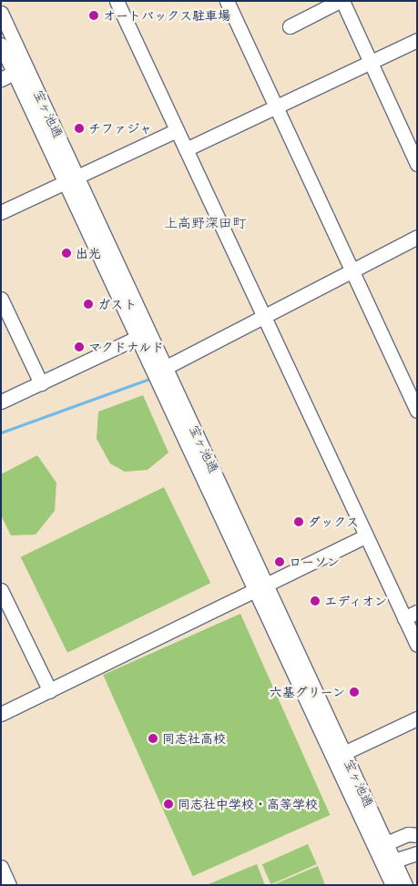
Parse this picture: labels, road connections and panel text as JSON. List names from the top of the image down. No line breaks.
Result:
{"streets":{"street":["宝ヶ池通"]},"districts":["上高野深田町"],"places":["オートバックス駐車場","チファジャ","出光","ガスト","マクドナルド","ダックス","ローソン","エディオン","六基グリーン","同志社高校","同志社中学校・高等学校"]}
